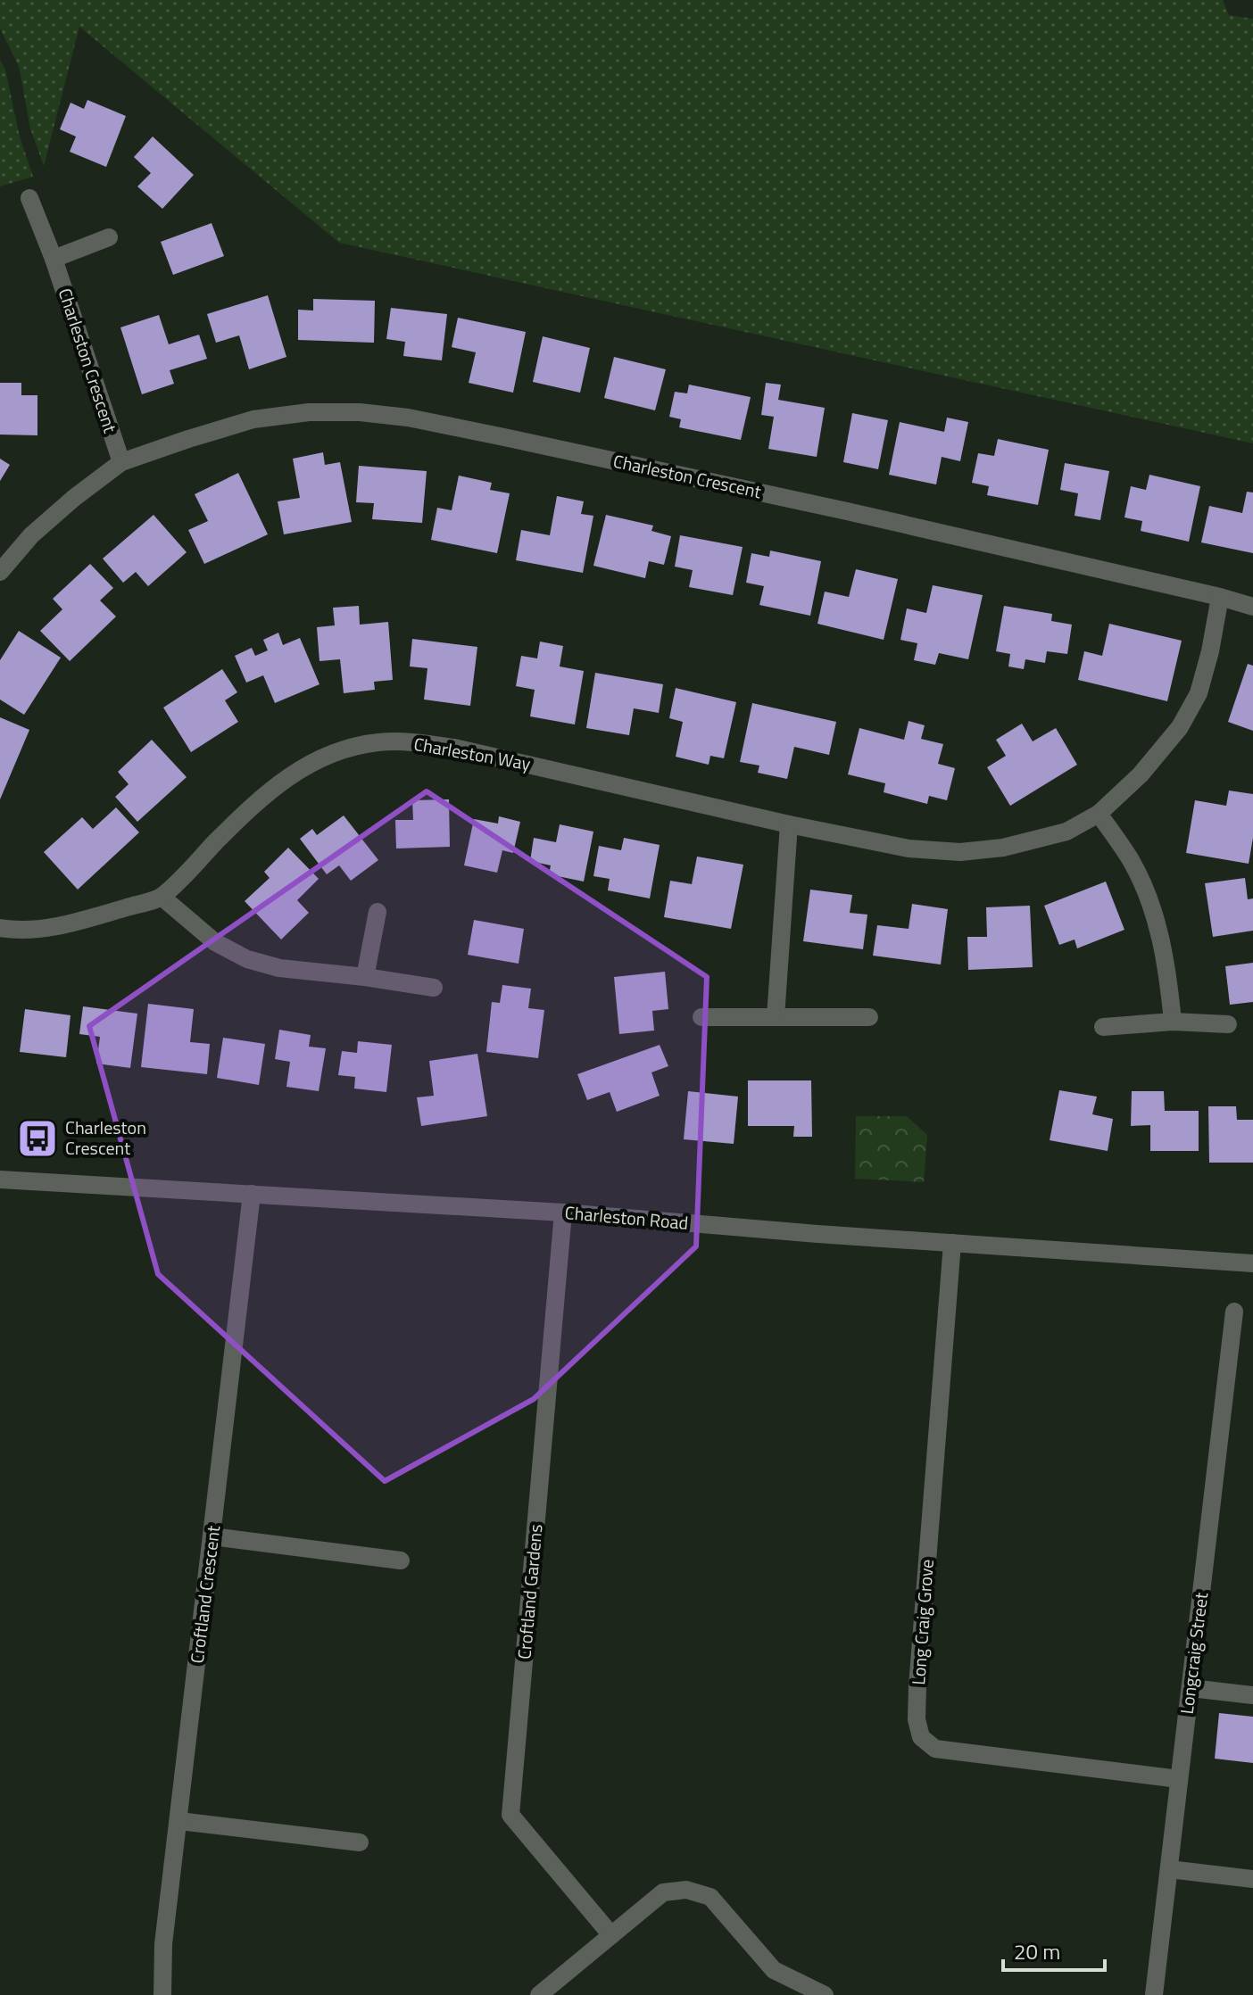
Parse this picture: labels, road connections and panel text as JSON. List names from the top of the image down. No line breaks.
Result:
{"streets":{"street":["Charleston Crescent","Charleston Way","Charleston Road","Croftland Gardens","Croftland Crescent","Long Craig Grove","Longcraig Street"]},"crossings":[["Charleston Crescent","Charleston Way"],["Charleston Road","Croftland Gardens"],["Charleston Road","Croftland Crescent"],["Charleston Road","Long Craig Grove"],["Long Craig Grove","Longcraig Street"]],"places":{"bus stop":["Charleston Crescent"]},"scale_bar":"20 m"}
